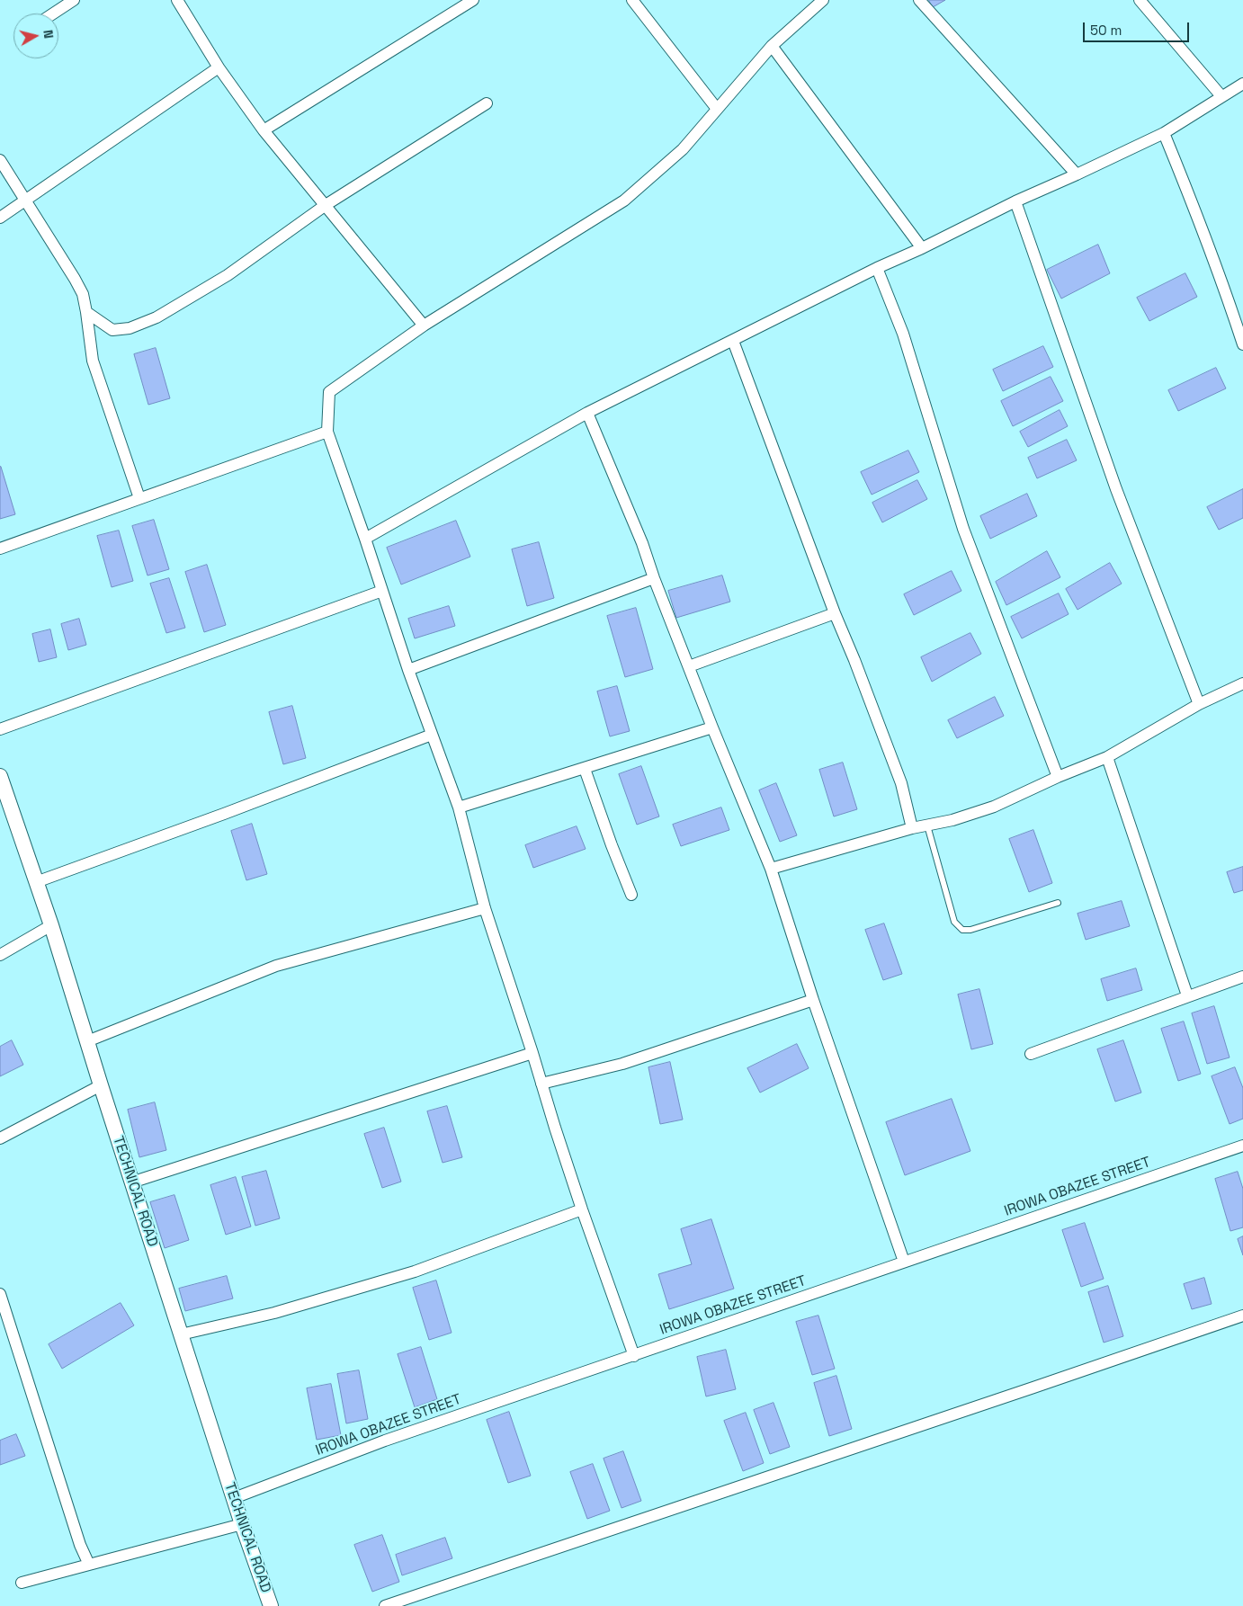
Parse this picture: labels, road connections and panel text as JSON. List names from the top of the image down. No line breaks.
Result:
{"streets":{"street":["IROWA OBAZEE STREET","TECHNICAL ROAD"]},"crossings":[["IROWA OBAZEE STREET","TECHNICAL ROAD"]],"scale_bar":"50 m","north":"right"}
